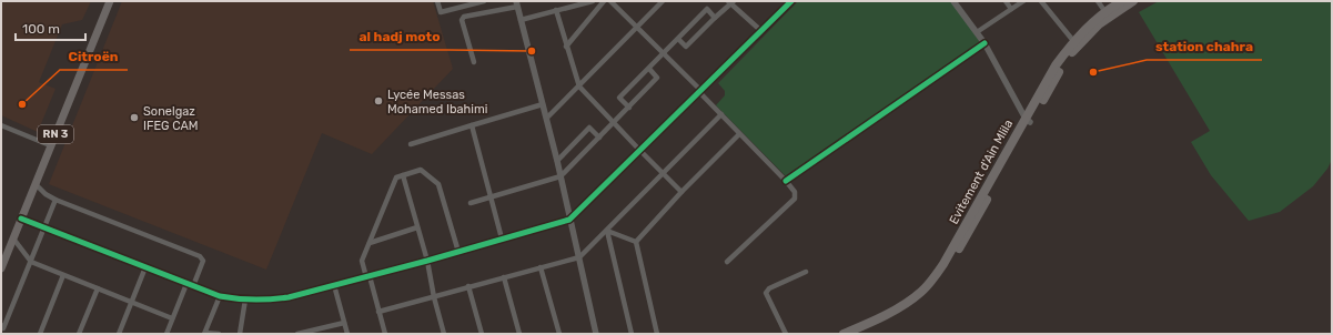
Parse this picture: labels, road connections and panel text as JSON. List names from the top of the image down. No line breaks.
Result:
{"streets":{"highway":["Evitement d'Ain Mlila"],"main road":["RN 3"]},"places":["al hadj moto","station chahra","Lycée Messas Mohamed Ibahimi","Citroën","Sonelgaz IFEG CAM"],"scale_bar":"100 m"}
